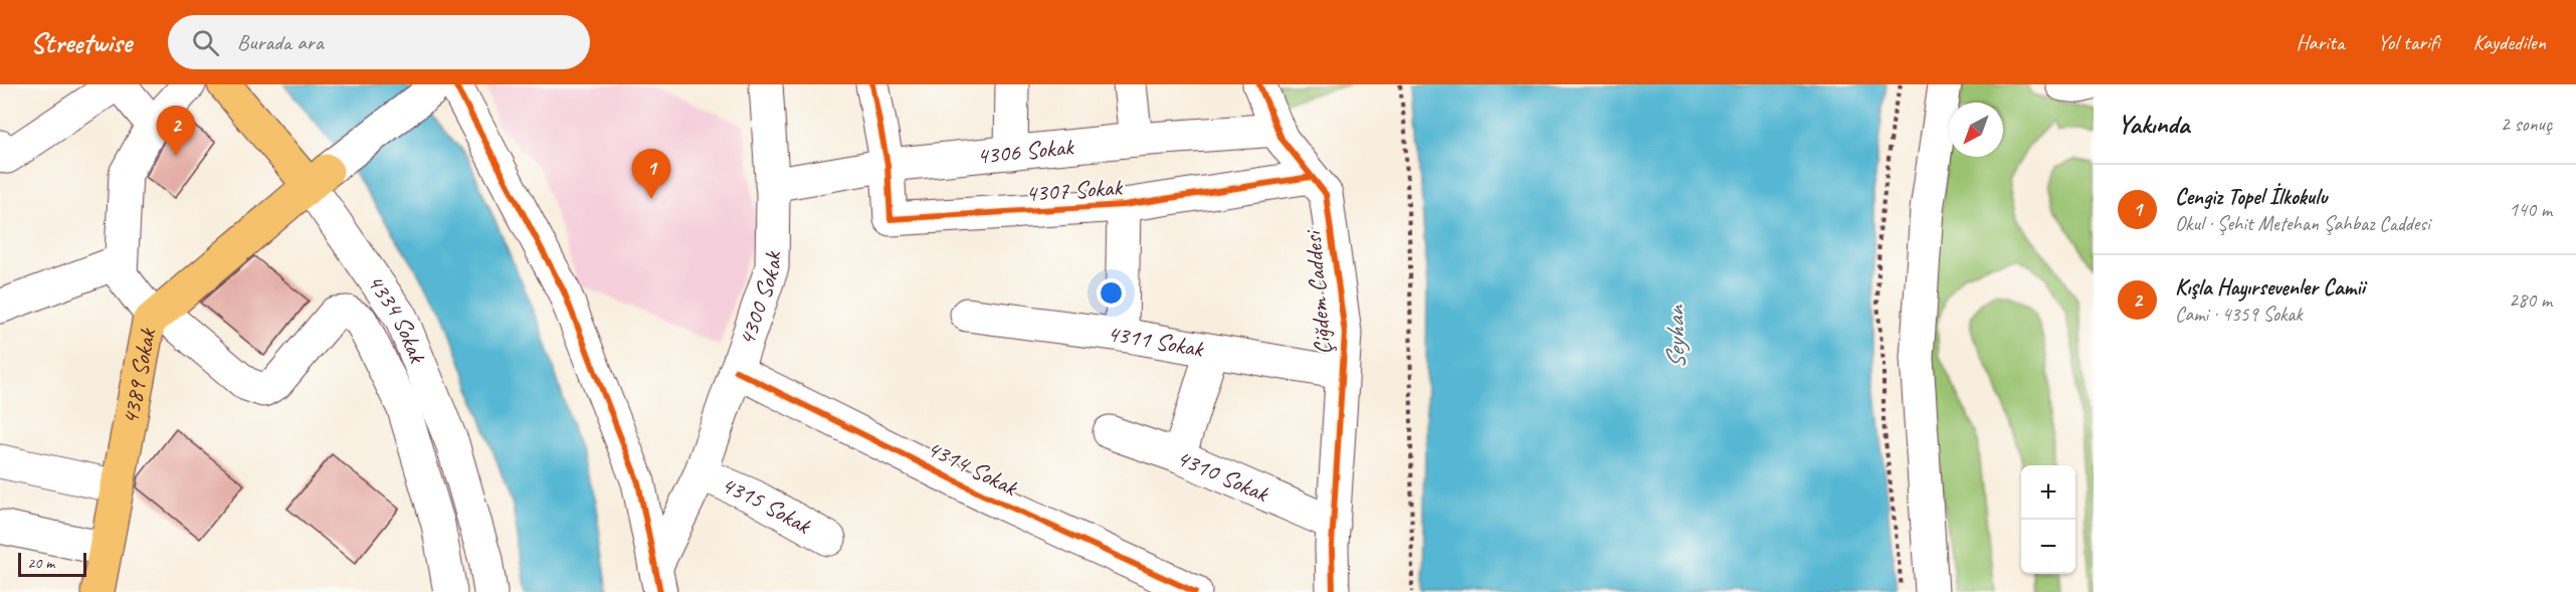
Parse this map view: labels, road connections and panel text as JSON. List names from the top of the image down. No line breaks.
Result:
{"streets":{"main road":["4334 Sokak","4389 Sokak"],"street":["4306 Sokak","4307 Sokak","Çiğdem Caddesi","4300 Sokak","4311 Sokak","4314 Sokak","4310 Sokak","4315 Sokak"]},"crossings":[["4306 Sokak","4307 Sokak"],["4306 Sokak","Çiğdem Caddesi"],["4306 Sokak","4300 Sokak"],["4307 Sokak","Çiğdem Caddesi"],["Çiğdem Caddesi","4311 Sokak"],["Çiğdem Caddesi","4310 Sokak"],["4300 Sokak","4314 Sokak"],["4300 Sokak","4315 Sokak"],["4334 Sokak","4389 Sokak"]],"water":["Seyhan"],"scale_bar":"20 m","north":"bottom left","page":{"header":"Streetwise","search":"Burada ara","nav":["Harita","Yol tarifi","Kaydedilen"],"heading":["Yakında","2 sonuç"],"pins":["2","1"],"list":[{"mark":"1","name":"Cengiz Topel İlkokulu","note":"Okul · Şehit Metehan Şahbaz Caddesi","value":"140 m"},{"mark":"2","name":"Kışla Hayırsevenler Camii","note":"Cami · 4359 Sokak","value":"280 m"}],"map_buttons":["+","−"],"scale":"20 m"}}
